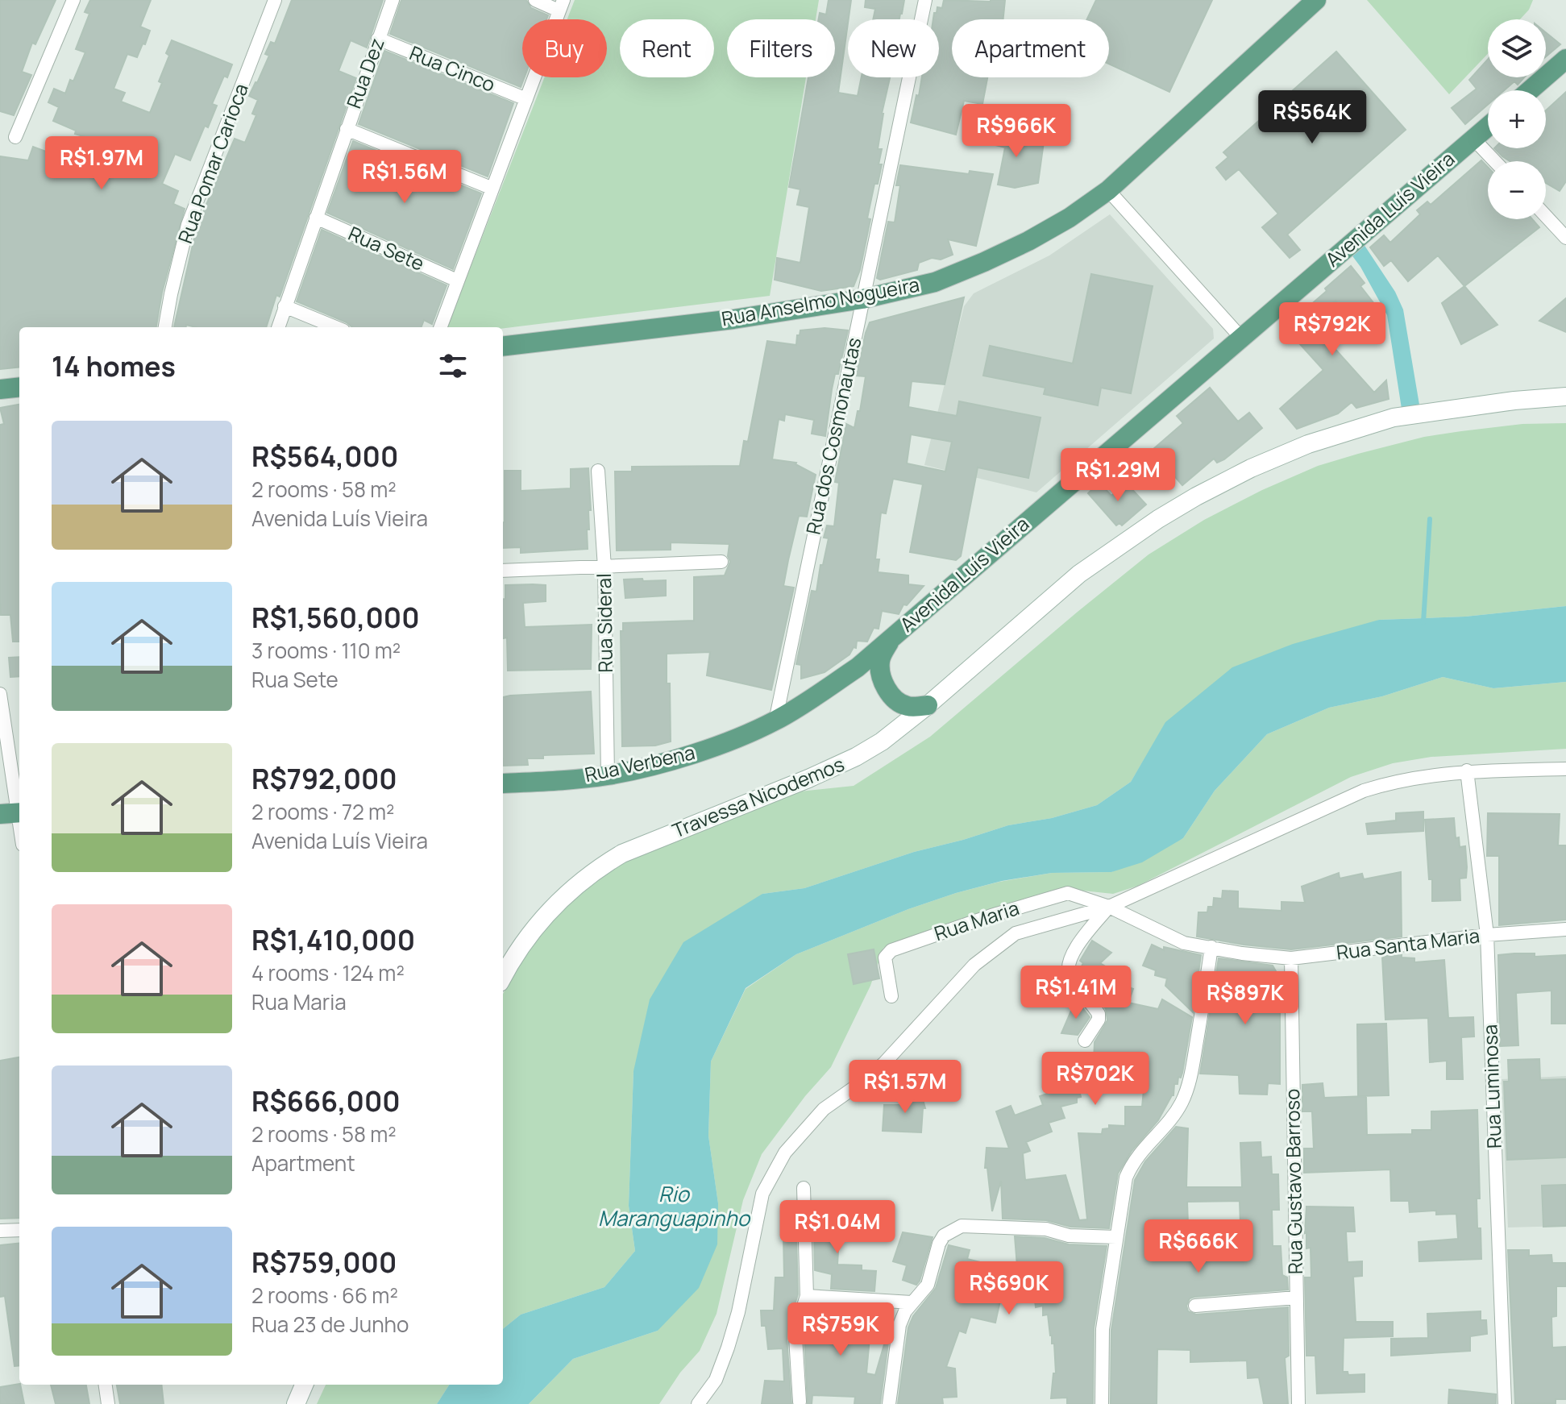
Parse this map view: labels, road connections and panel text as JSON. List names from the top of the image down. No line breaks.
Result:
{"streets":{"main road":["Avenida Luís Vieira","Rua Anselmo Nogueira","Rua Verbena","Travessa Nicodemos"],"street":["Rua Cinco","Rua Dez","Rua Pomar Carioca","Rua Sete","Rua dos Cosmonautas","Rua Sideral","Rua Maria","Rua Santa Maria","Rua Luminosa","Rua Gustavo Barroso"]},"crossings":[["Rua Cinco","Rua Dez"],["Rua Dez","Rua Sete"],["Avenida Luís Vieira","Rua dos Cosmonautas"],["Avenida Luís Vieira","Rua Verbena"],["Rua Anselmo Nogueira","Rua dos Cosmonautas"],["Rua dos Cosmonautas","Rua Verbena"],["Rua Sideral","Rua Verbena"],["Rua Maria","Rua Santa Maria"],["Rua Santa Maria","Rua Luminosa"],["Rua Santa Maria","Rua Gustavo Barroso"]],"water":["Rio Maranguapinho"],"page":{"map_buttons":["+","−"],"chip":["Buy","Rent","Filters","New","Apartment"],"price":["R$564K","R$966K","R$1.97M","R$1.56M","R$792K","R$1.29M","R$1.41M","R$897K","R$702K","R$1.57M","R$1.04M","R$666K","R$690K","R$759K"],"heading":"14 homes","list":[{"name":"R$564,000","note":"2 rooms · 58 m² · Avenida Luís Vieira"},{"name":"R$1,560,000","note":"3 rooms · 110 m² · Rua Sete"},{"name":"R$792,000","note":"2 rooms · 72 m² · Avenida Luís Vieira"},{"name":"R$1,410,000","note":"4 rooms · 124 m² · Rua Maria"},{"name":"R$666,000","note":"2 rooms · 58 m² · Apartment"},{"name":"R$759,000","note":"2 rooms · 66 m² · Rua 23 de Junho"}]}}
